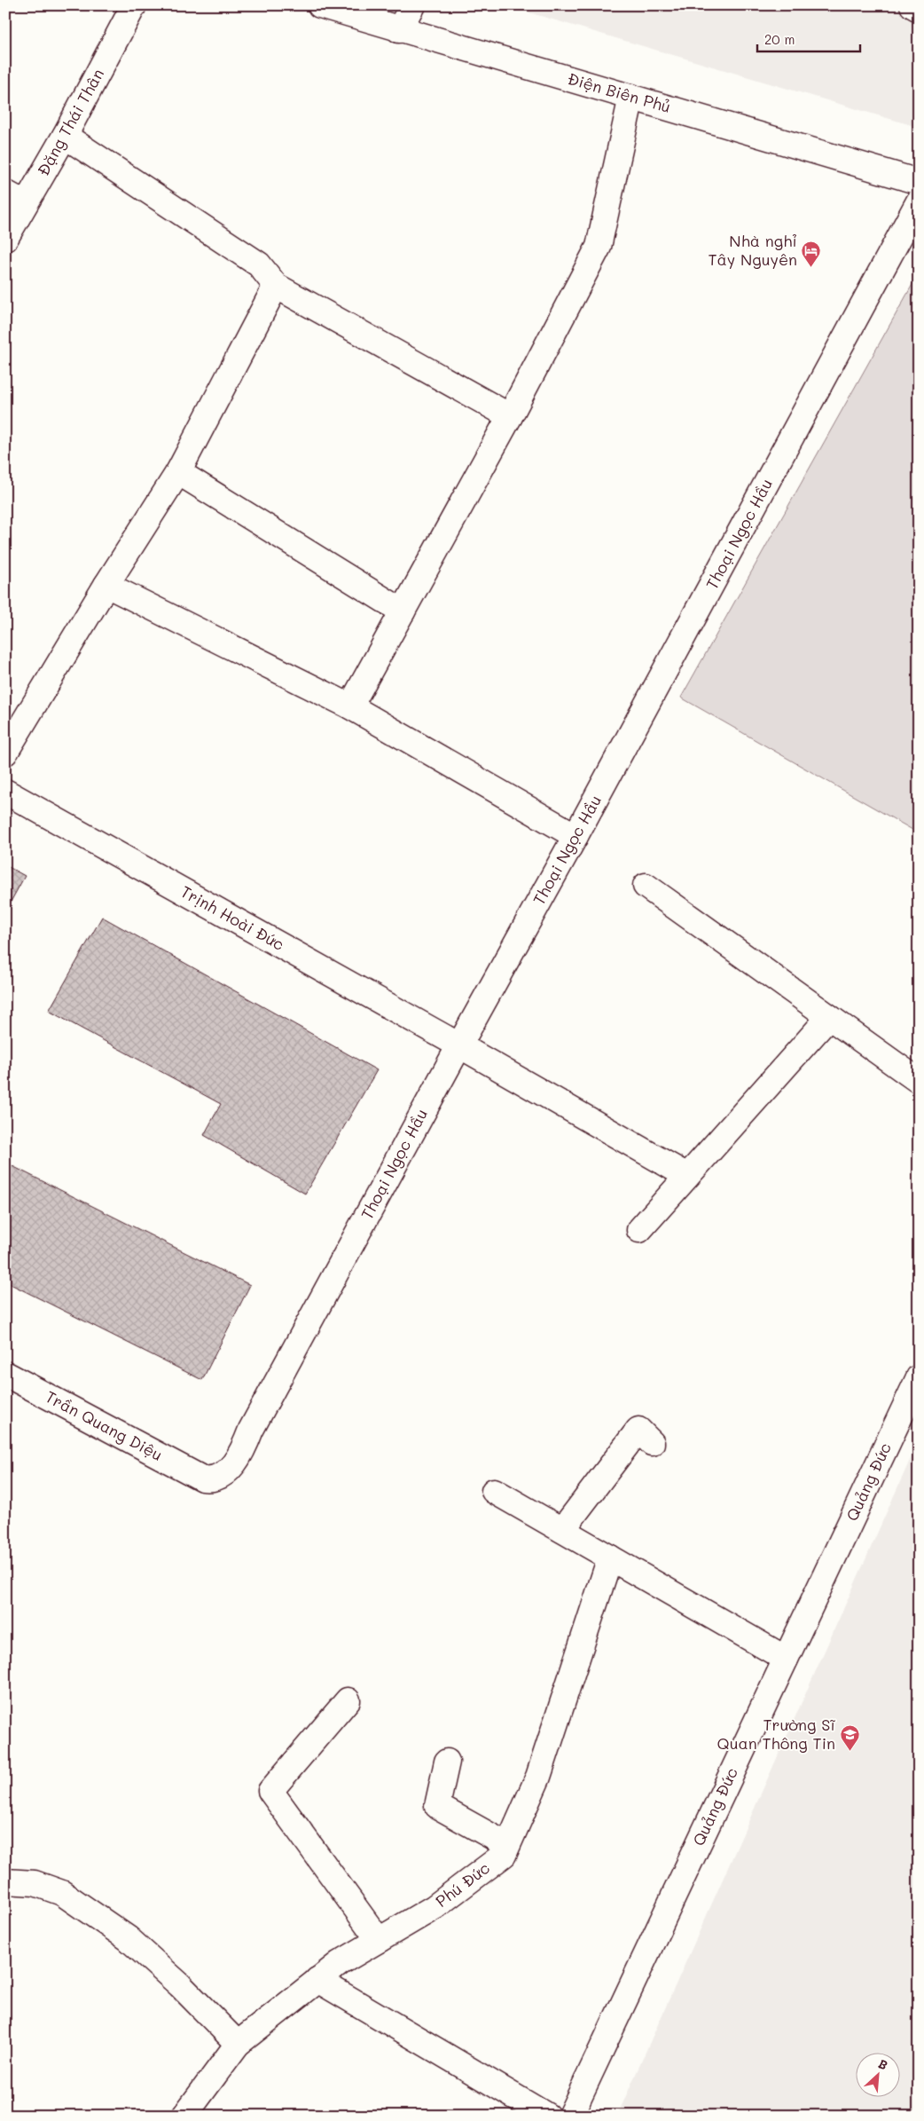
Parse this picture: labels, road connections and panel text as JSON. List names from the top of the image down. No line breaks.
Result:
{"streets":{"street":["Điện Biên Phủ","Đặng Thái Thân","Thoại Ngọc Hầu","Trịnh Hoài Đức","Trần Quang Diệu","Quảng Đức","Phú Đức"]},"crossings":[["Thoại Ngọc Hầu","Trịnh Hoài Đức"],["Thoại Ngọc Hầu","Trần Quang Diệu"]],"places":{"hotel":["Nhà nghỉ Tây Nguyên"],"school or university":["Trường Sĩ Quan Thông Tin"]},"scale_bar":"20 m","north":"top right"}
